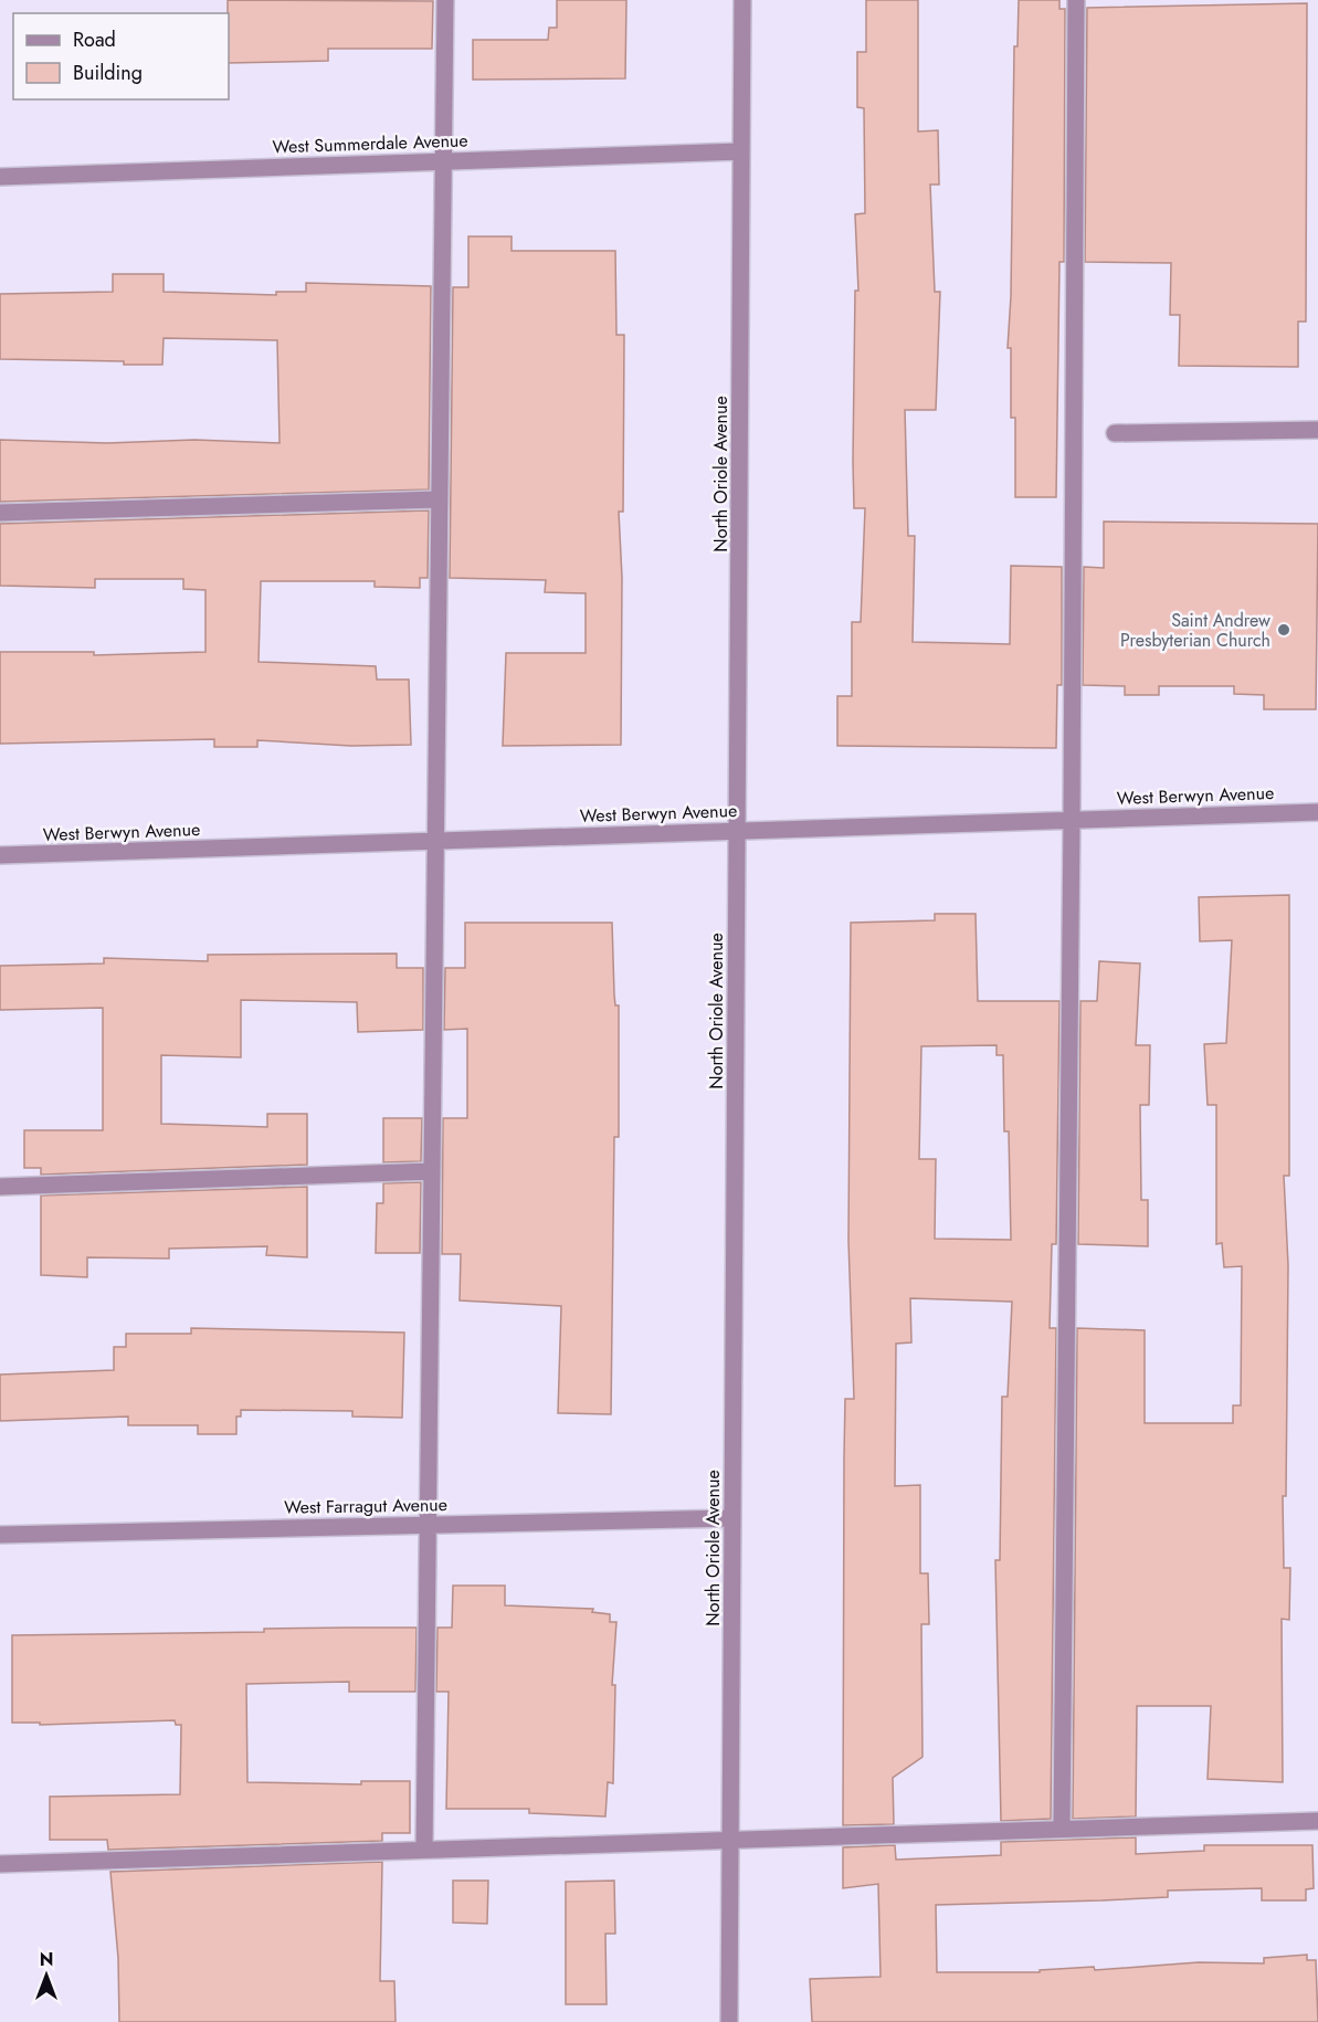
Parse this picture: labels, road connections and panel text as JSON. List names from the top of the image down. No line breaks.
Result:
{"streets":{"street":["West Summerdale Avenue","North Oriole Avenue","West Berwyn Avenue","West Farragut Avenue"]},"crossings":[["West Summerdale Avenue","North Oriole Avenue"],["North Oriole Avenue","West Berwyn Avenue"],["North Oriole Avenue","West Farragut Avenue"]],"places":["Saint Andrew Presbyterian Church"],"legend":["Road","Building"],"north":"top"}
